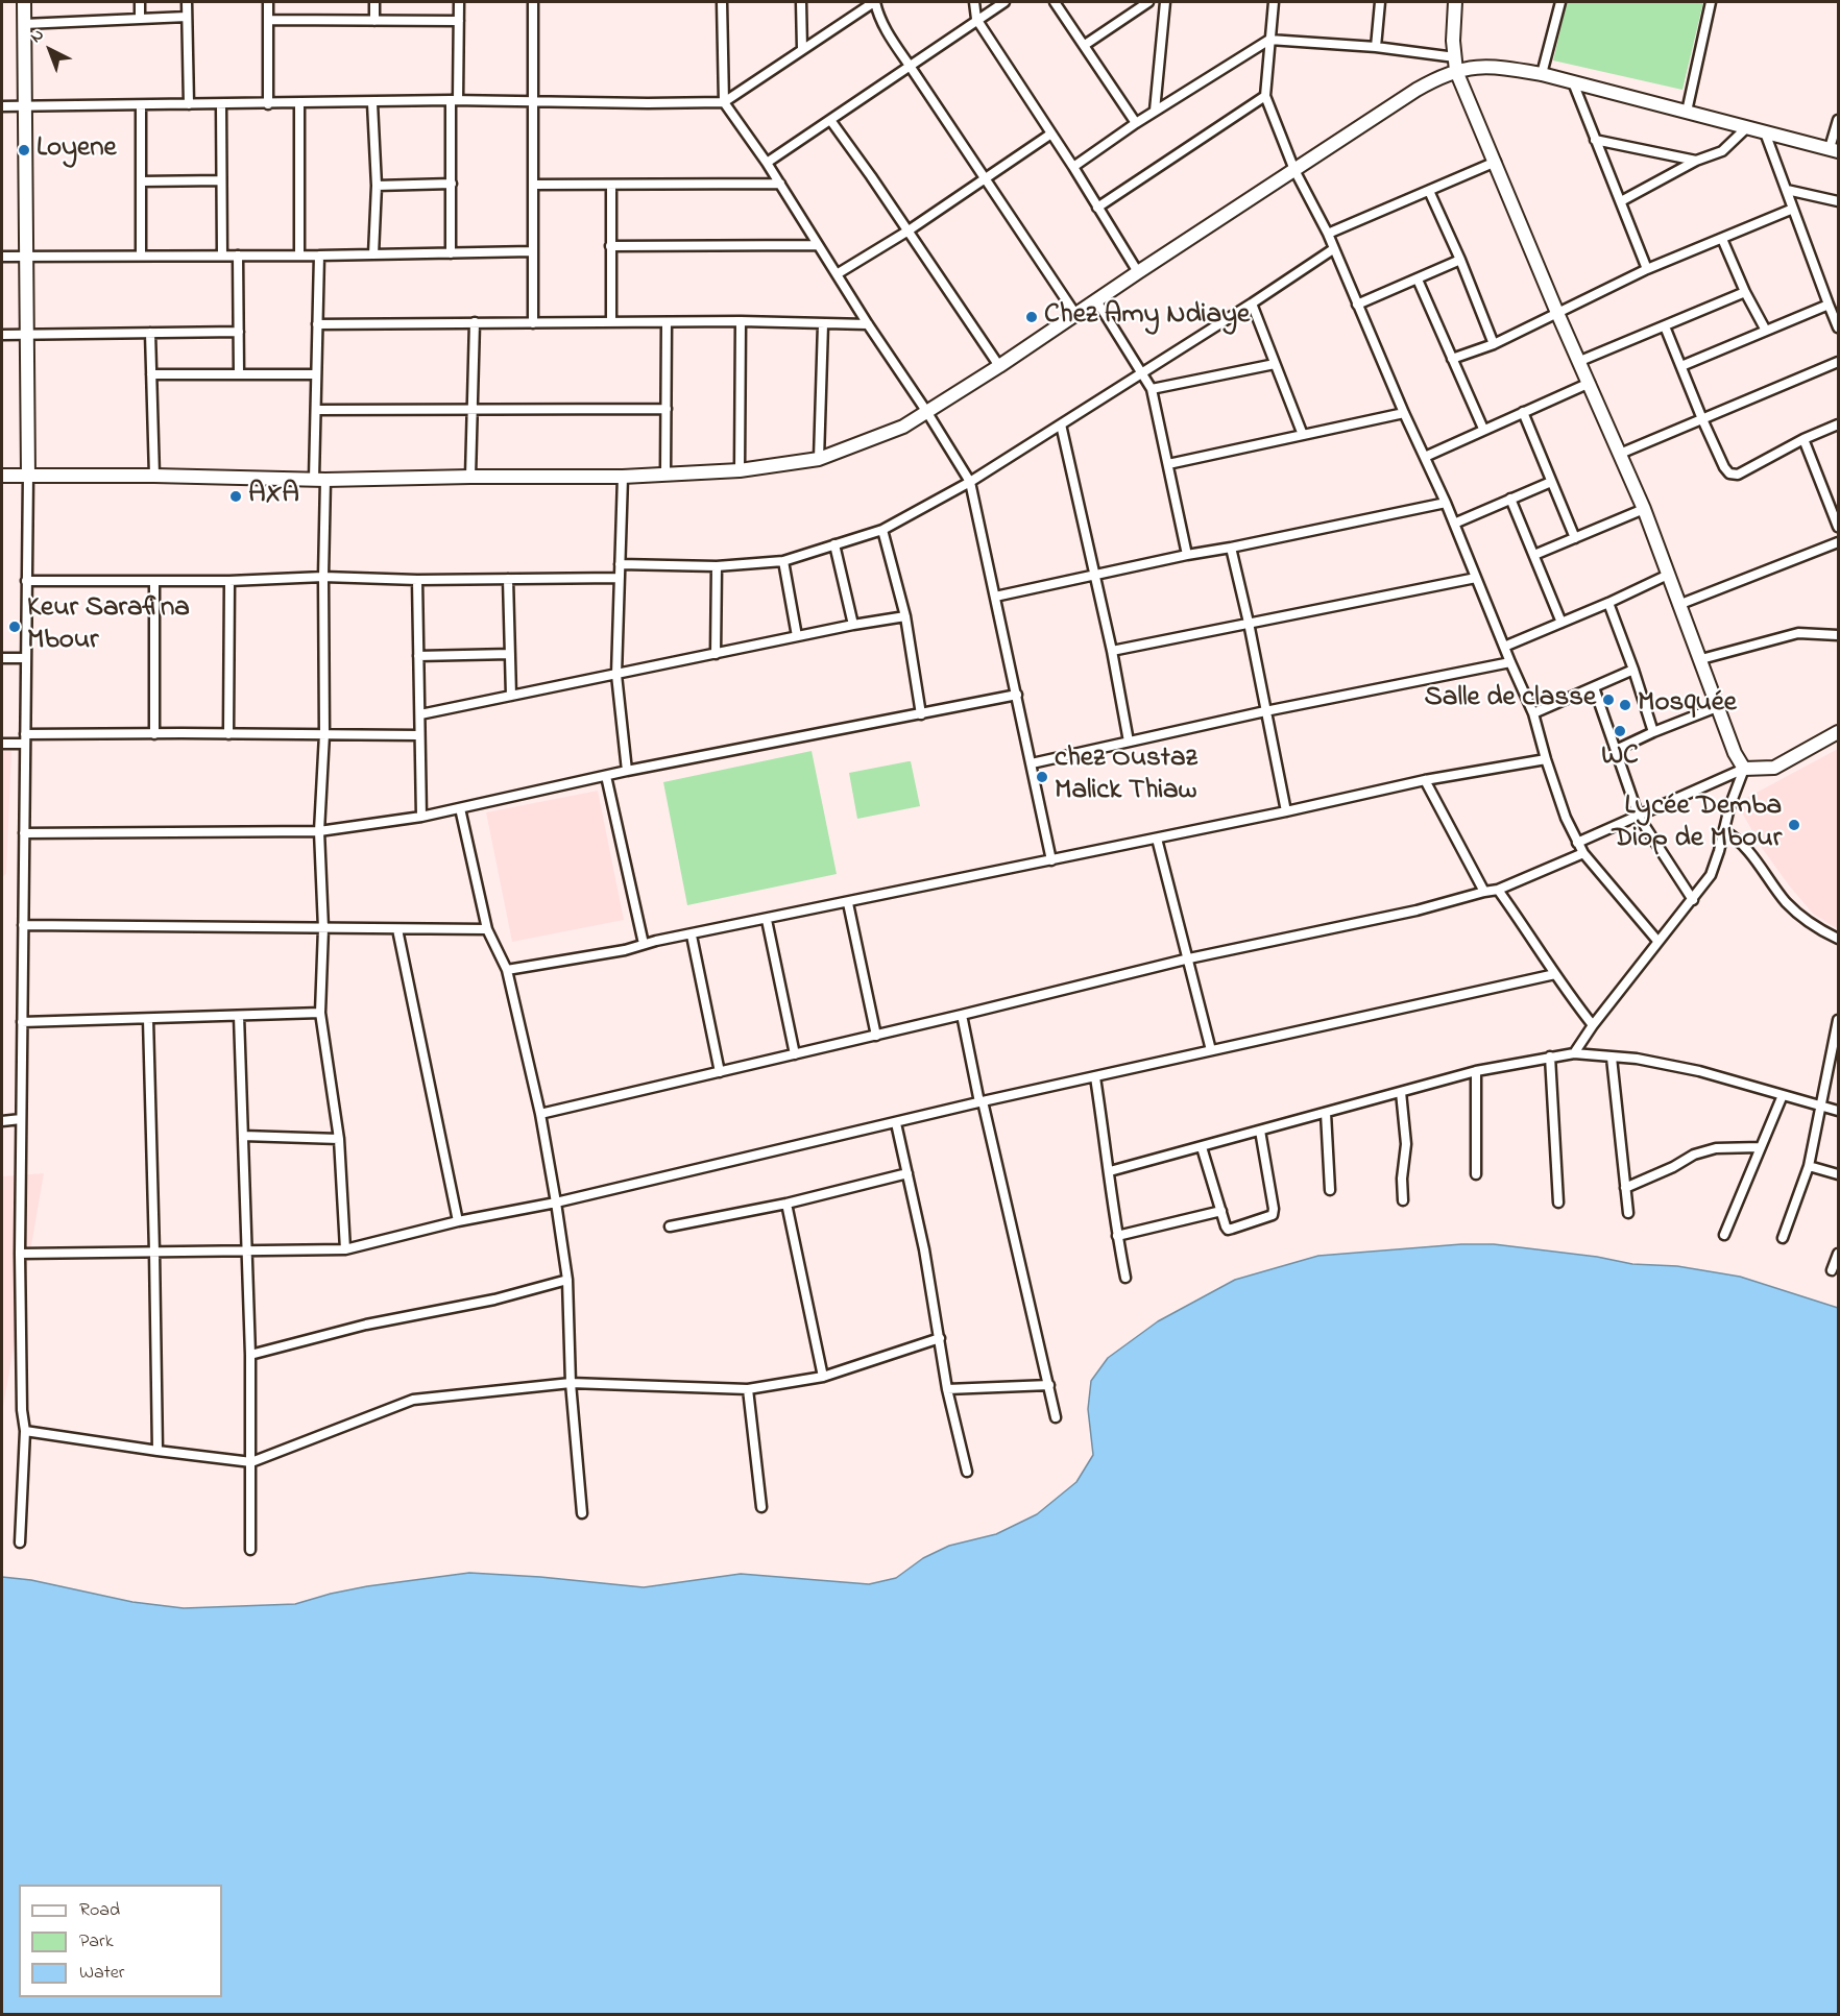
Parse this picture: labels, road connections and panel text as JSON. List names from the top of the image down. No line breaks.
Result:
{"places":["Loyene","Chez Amy Ndiaye","AXA","Keur Sarafina Mbour","Salle de classe","Mosquée","WC","chez Oustaz Malick Thiaw","Lycée Demba Diop de Mbour"],"legend":["Road","Park","Water"],"north":"top left"}
